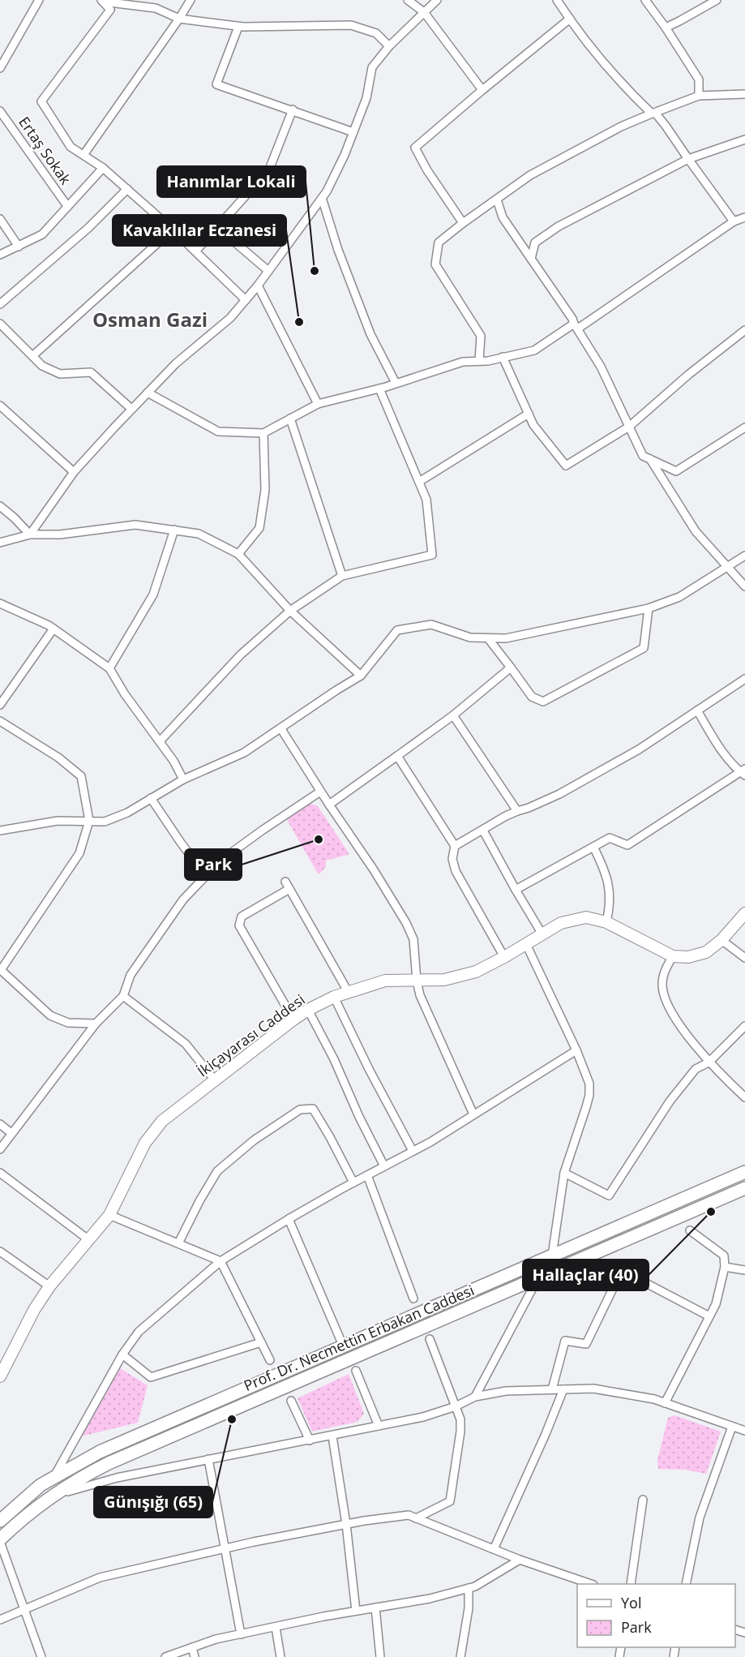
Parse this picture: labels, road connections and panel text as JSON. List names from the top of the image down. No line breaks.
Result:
{"streets":{"main road":["Prof. Dr. Necmettin Erbakan Caddesi"],"street":["Ertaş Sokak","İkiçayarası Caddesi"]},"districts":["Osman Gazi"],"places":["Hanımlar Lokali","Kavaklılar Eczanesi","Park","Hallaçlar (40)","Günışığı (65)"],"legend":["Yol","Park"]}
